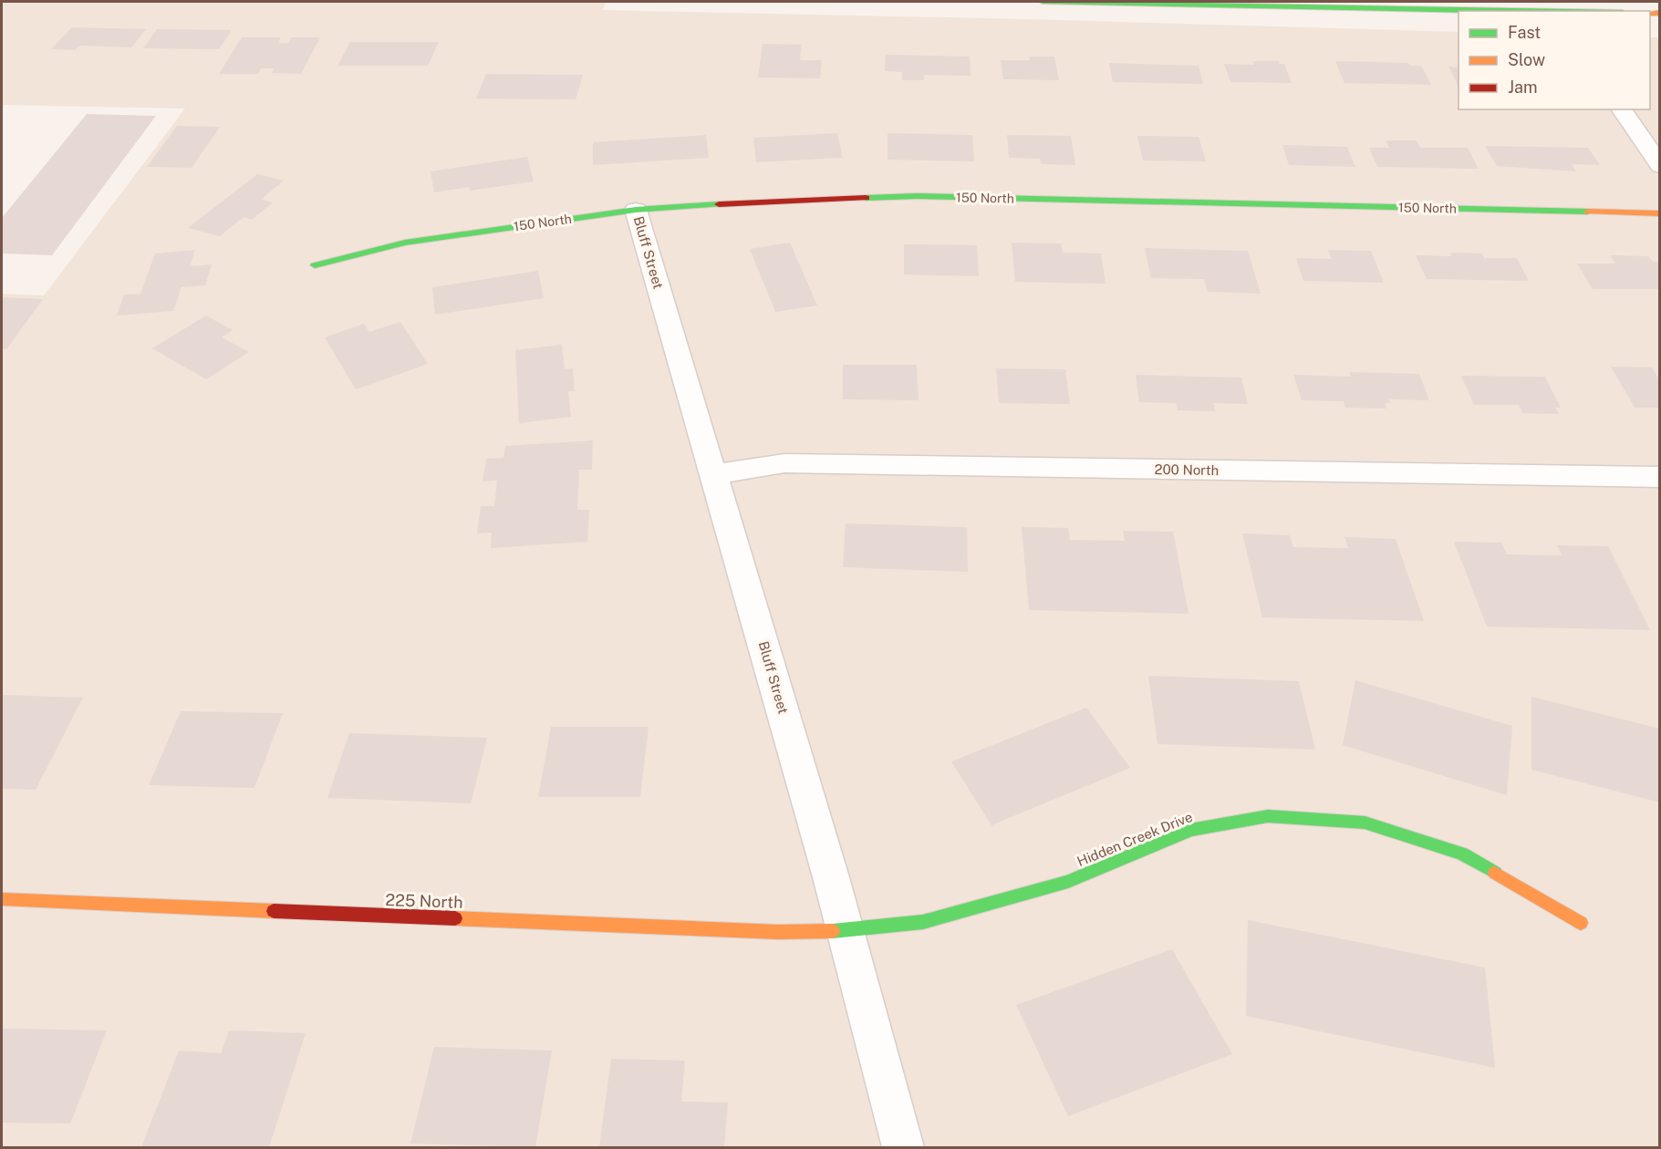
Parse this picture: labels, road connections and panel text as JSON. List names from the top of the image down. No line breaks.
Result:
{"streets":{"street":["150 North","Bluff Street","200 North","Hidden Creek Drive","225 North"]},"crossings":[["150 North","Bluff Street"],["Bluff Street","200 North"],["Bluff Street","Hidden Creek Drive"],["Bluff Street","225 North"],["Hidden Creek Drive","225 North"]],"legend":["Fast","Slow","Jam"]}
